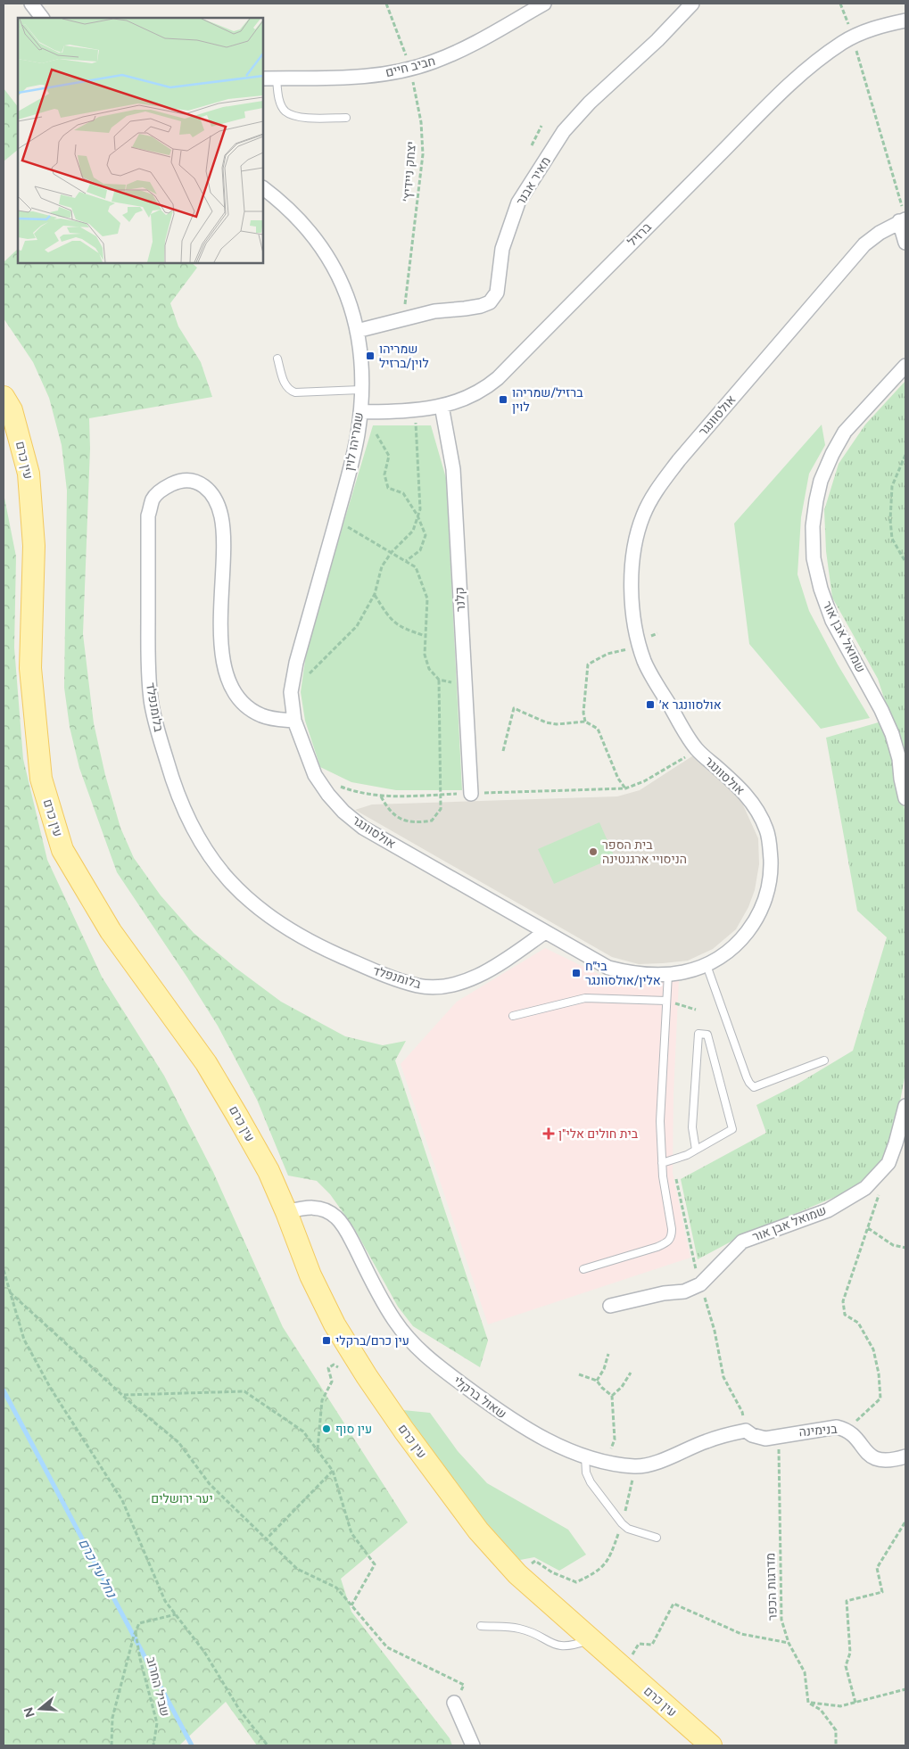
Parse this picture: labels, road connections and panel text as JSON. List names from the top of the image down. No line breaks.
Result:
{"streets":{"main road":["עין כרם"],"street":["חביב חיים","מאיר אבנר","ברזיל","אולסוונגר","שמריהו לוין","קלנר","שמואל אבן אור","בלומנפלד","שאול ברקלי","בנימינה"],"path":["יצחק ניידיץ׳","מדרגות הכפר","שביל החרוב"]},"crossings":[["חביב חיים","יצחק ניידיץ׳"],["יצחק ניידיץ׳","מאיר אבנר"],["מאיר אבנר","שמריהו לוין"],["ברזיל","שמריהו לוין"],["ברזיל","קלנר"],["אולסוונגר","שמריהו לוין"],["אולסוונגר","בלומנפלד"],["שמריהו לוין","בלומנפלד"],["עין כרם","שאול ברקלי"],["שאול ברקלי","בנימינה"],["בנימינה","מדרגות הכפר"]],"water":["נחל עין כרם"],"parks":["יער ירושלים"],"places":{"transit":["שמריהו לוין/ברזיל","ברזיל/שמריהו לוין","אולסוונגר א׳","בי״ח אלין/אולסוונגר","עין כרם/ברקלי"],"other":["בית הספר הניסויי ארגנטינה","עין סוף"],"health":["בית חולים אלי\"ן"]},"north":"left"}
